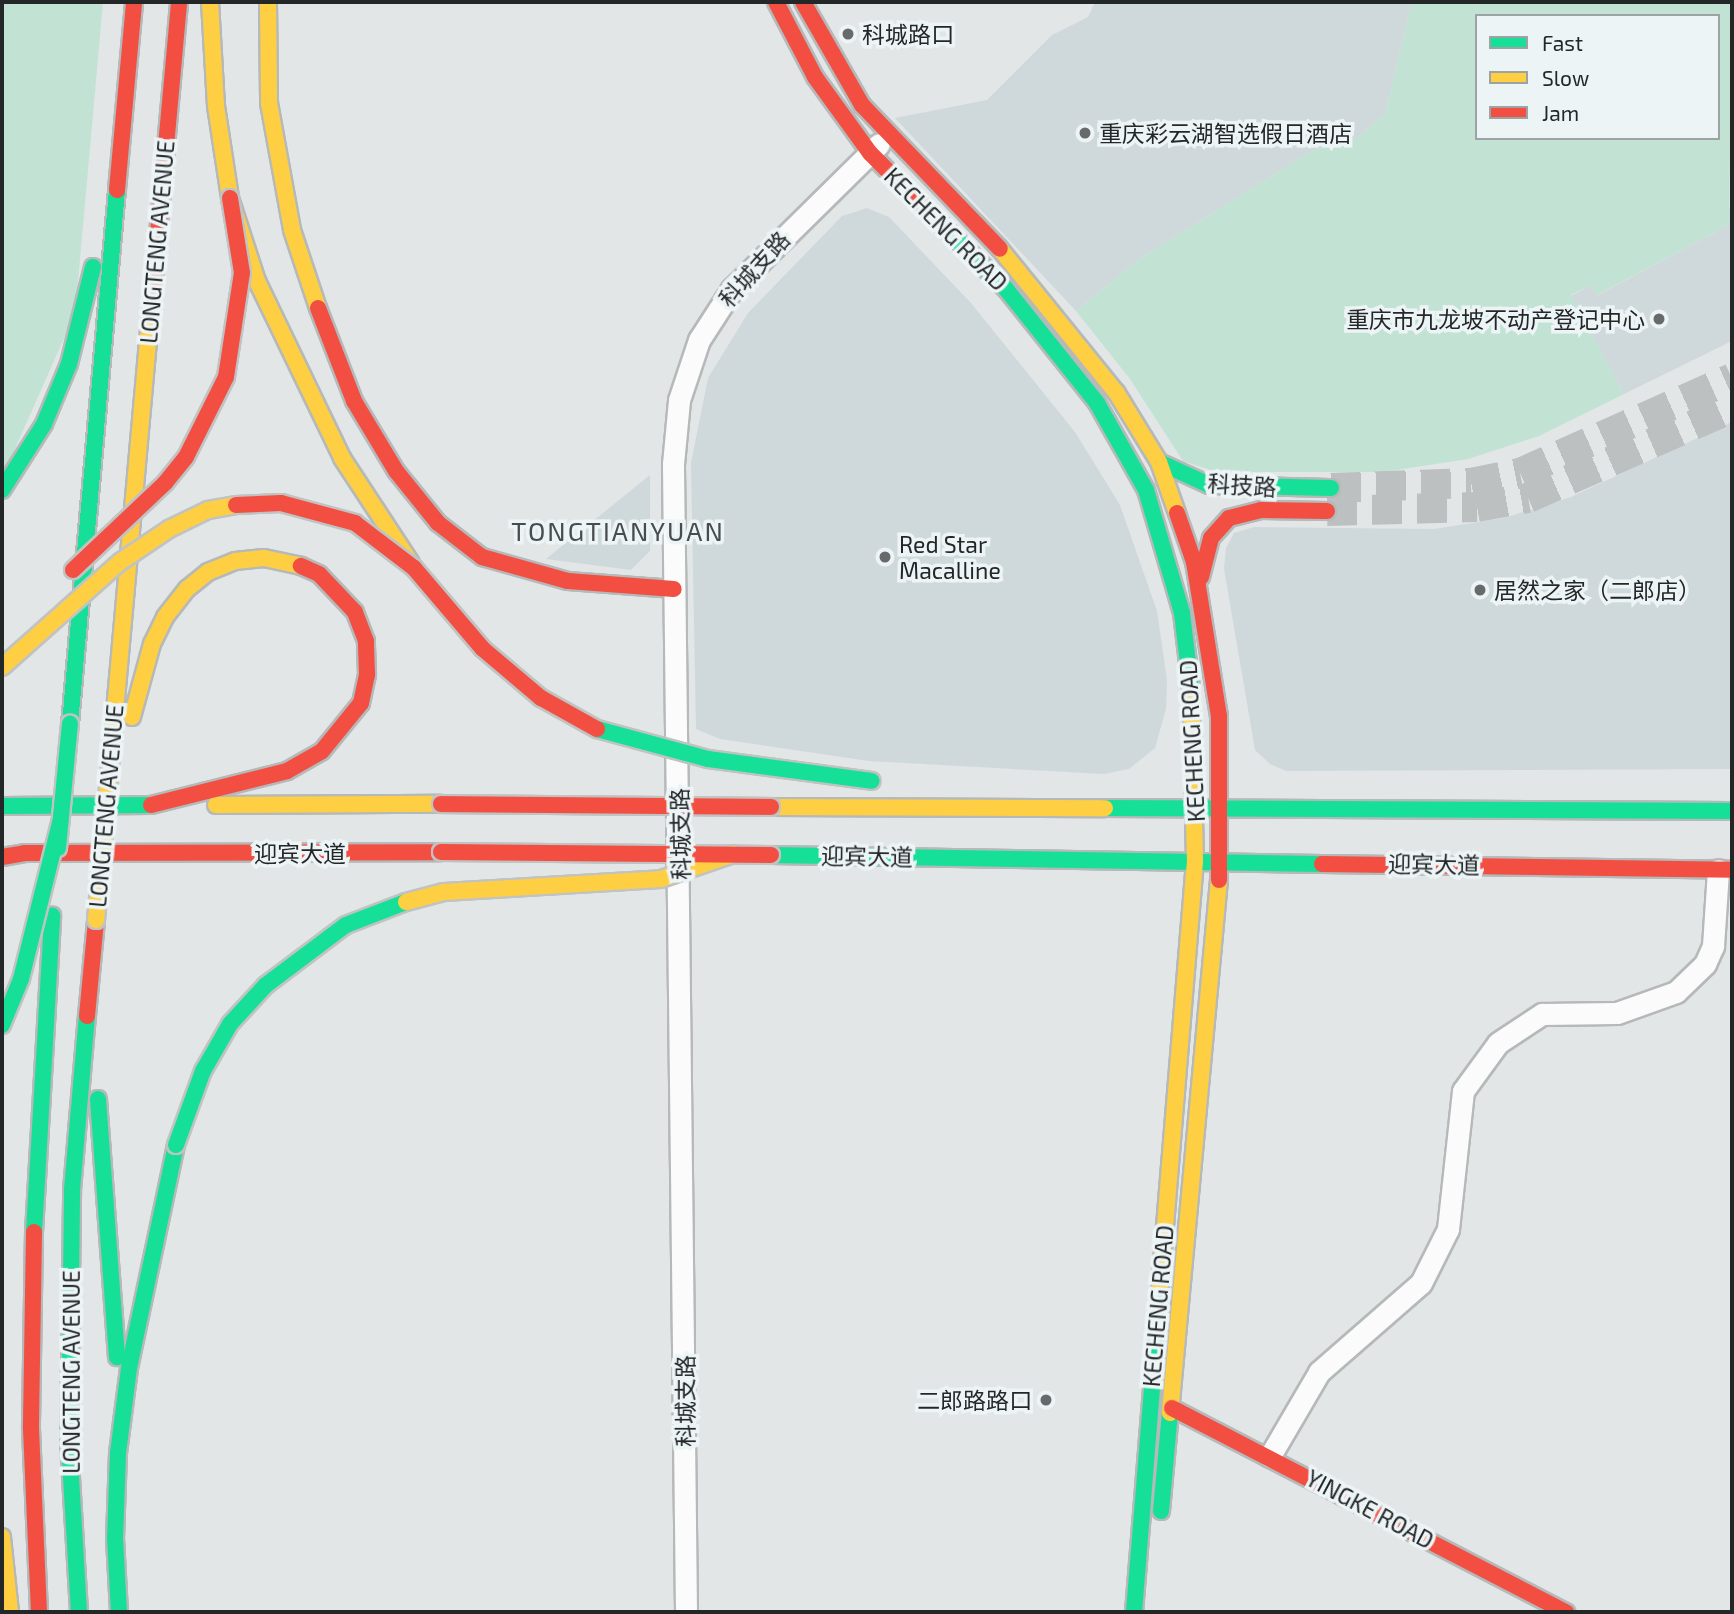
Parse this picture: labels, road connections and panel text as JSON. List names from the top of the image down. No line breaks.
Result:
{"streets":{"main road":["KECHENG ROAD","LONGTENG AVENUE","科技路","迎宾大道","YINGKE ROAD"],"street":["科城支路"]},"crossings":[["KECHENG ROAD","科城支路"],["KECHENG ROAD","科技路"],["KECHENG ROAD","迎宾大道"],["KECHENG ROAD","YINGKE ROAD"]],"districts":["TONGTIANYUAN"],"places":["科城路口","重庆彩云湖智选假日酒店","重庆市九龙坡不动产登记中心","Red Star Macalline","居然之家（二郎店）","二郎路路口"],"legend":["Fast","Slow","Jam"]}
